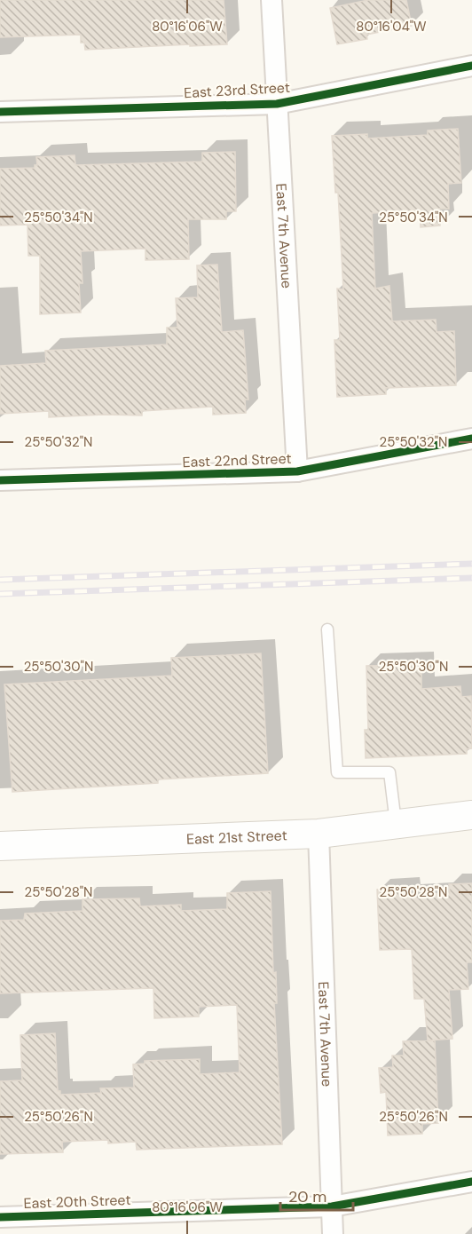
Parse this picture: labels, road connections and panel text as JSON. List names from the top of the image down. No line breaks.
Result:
{"streets":{"main road":["East 21st Street"],"street":["East 23rd Street","East 7th Avenue","East 22nd Street","East 20th Street"]},"crossings":[["East 23rd Street","East 7th Avenue"],["East 7th Avenue","East 22nd Street"],["East 7th Avenue","East 21st Street"],["East 7th Avenue","East 20th Street"]],"scale_bar":"20 m","coordinates":["80°16'06\"W","80°16'04\"W","25°50'34\"N","25°50'32\"N","25°50'30\"N","25°50'28\"N","25°50'26\"N"]}
